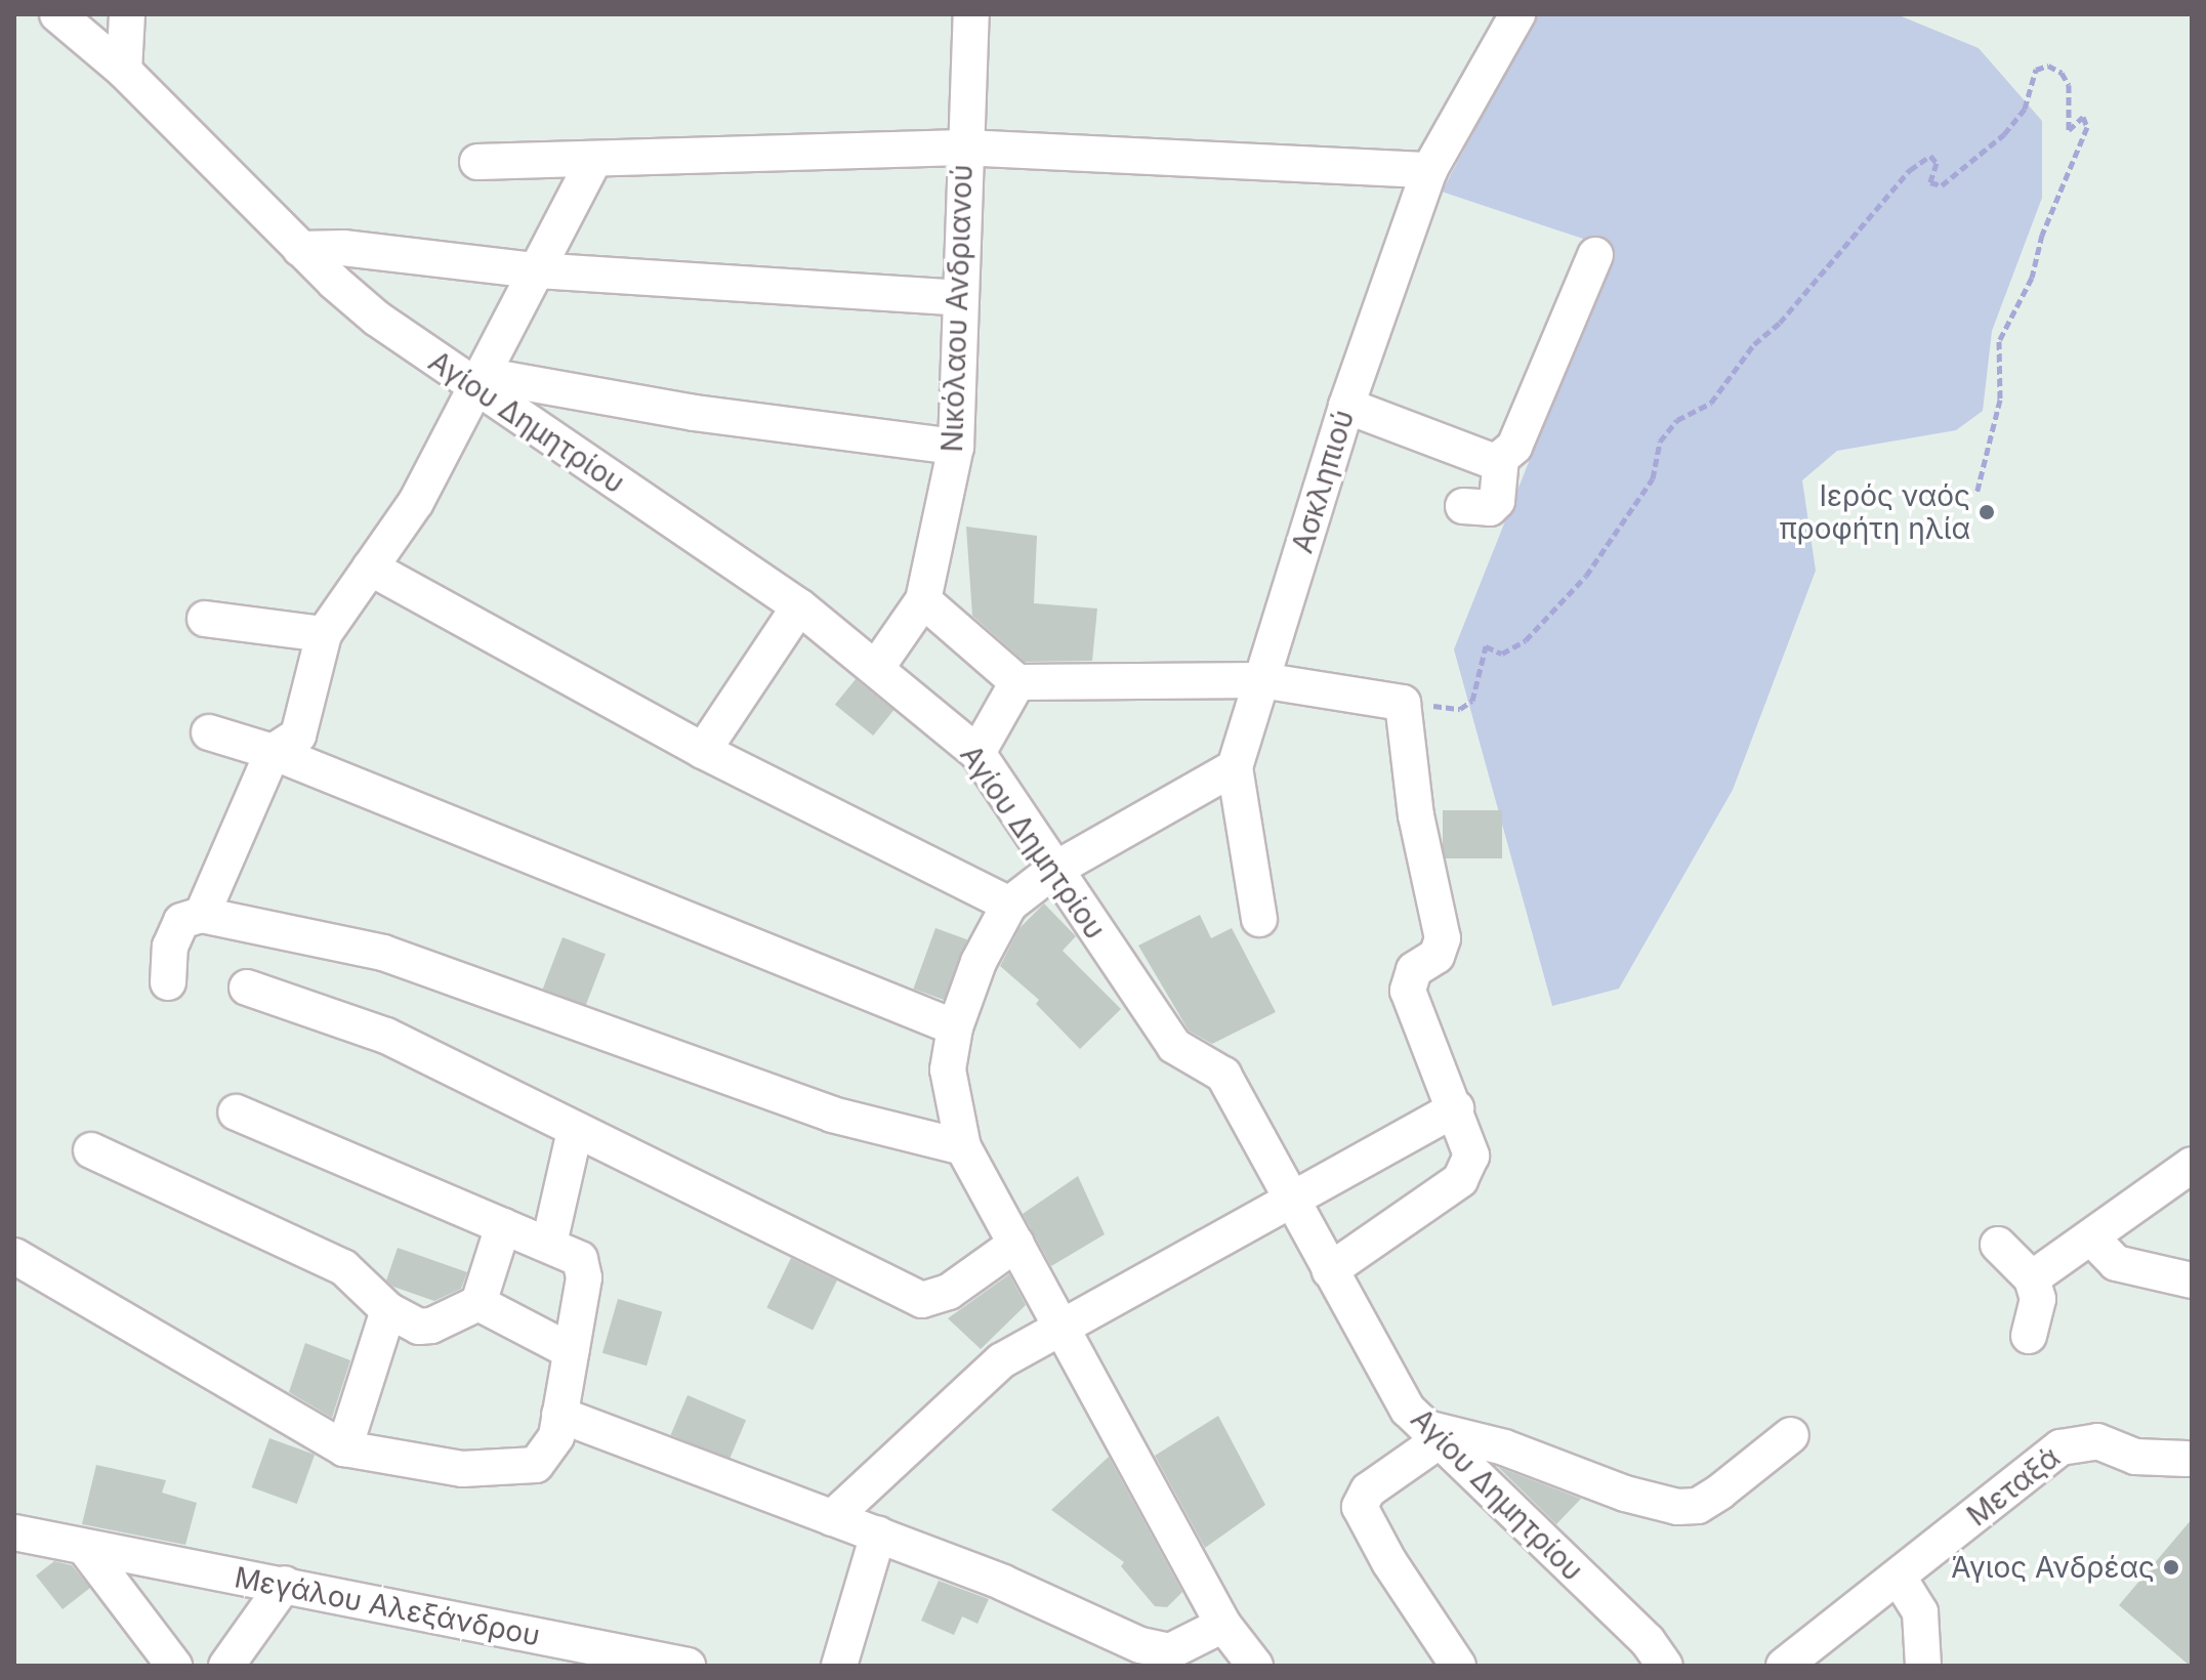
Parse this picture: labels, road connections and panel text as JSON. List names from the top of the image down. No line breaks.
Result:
{"streets":{"street":["Νικόλαου Ανδριανού","Αγίου Δημητρίου","Ασκληπιού","Μεταξά","Μεγάλου Αλεξάνδρου"]},"places":["Ιερός ναός προφήτη ηλία","Άγιος Ανδρέας"]}
